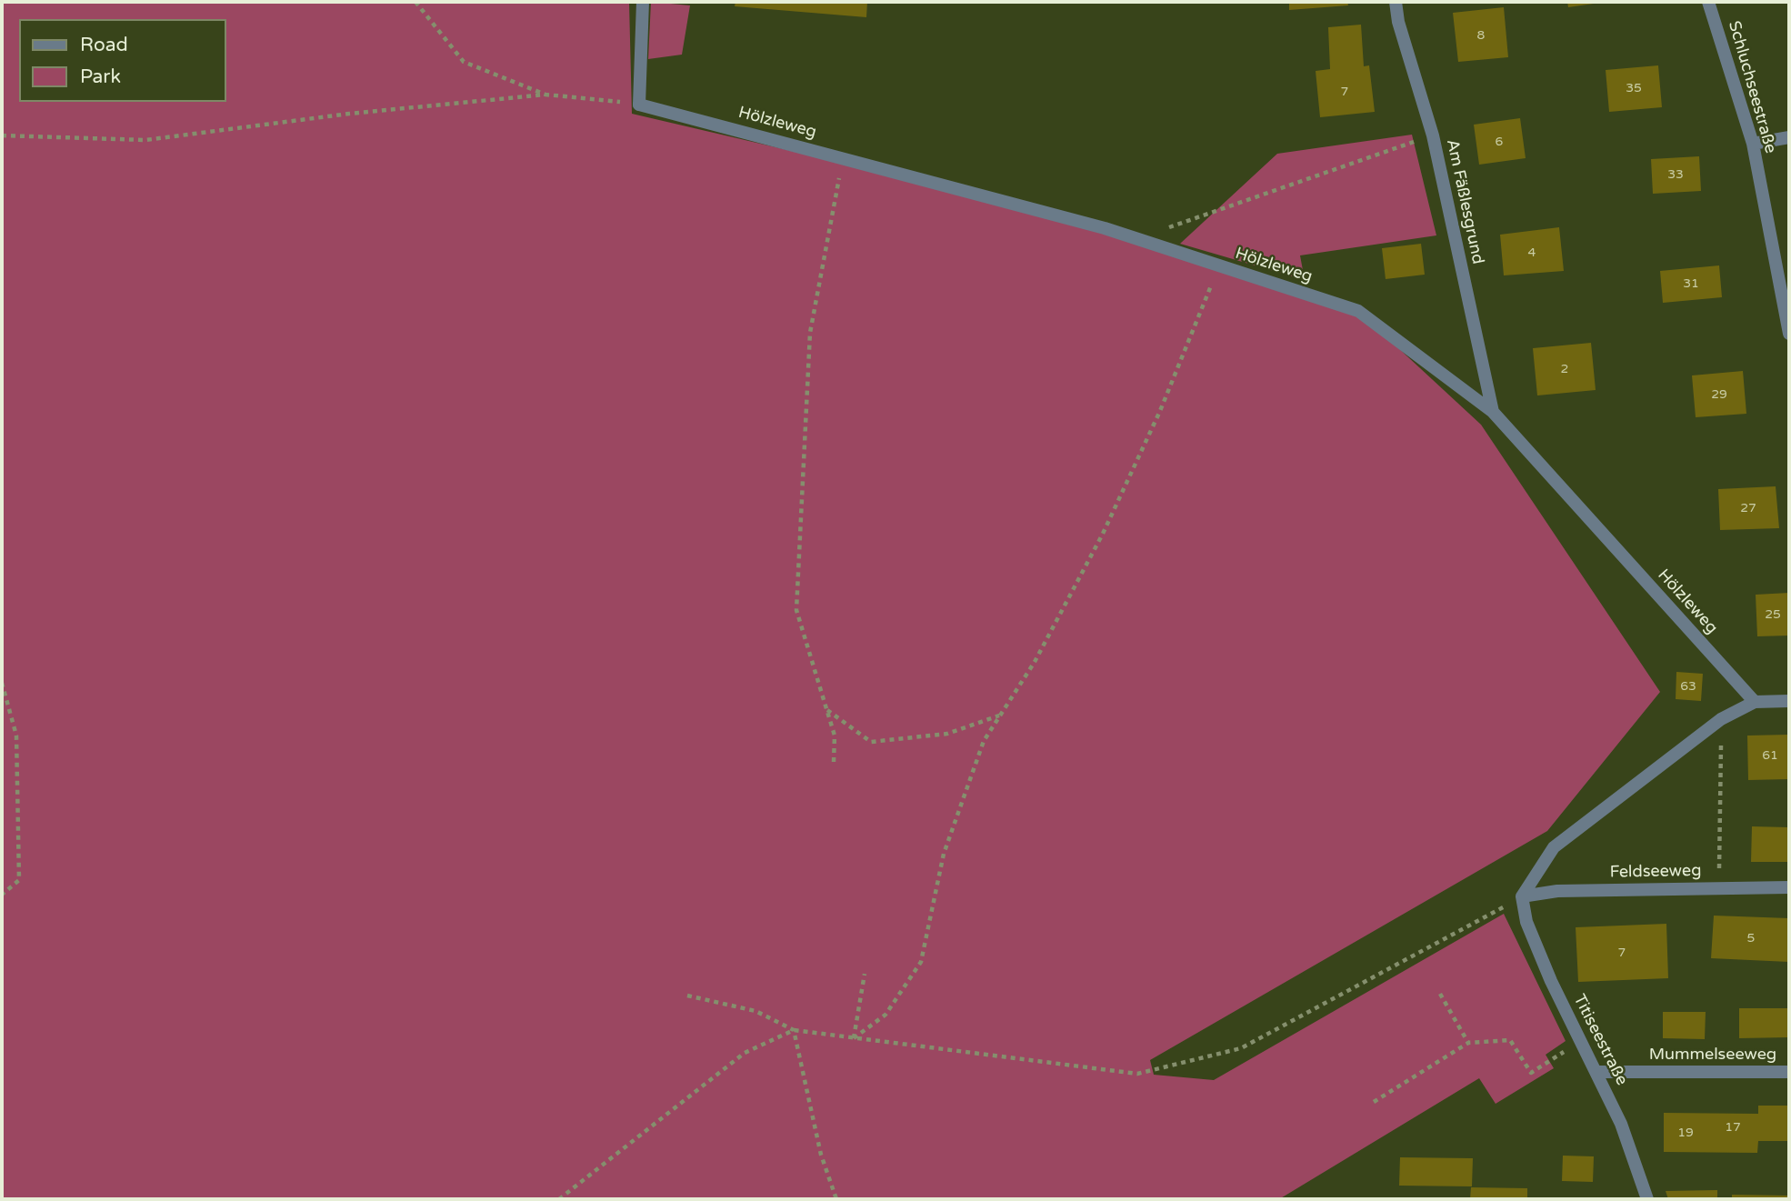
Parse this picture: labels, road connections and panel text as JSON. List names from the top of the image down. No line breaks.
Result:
{"streets":{"street":["Schluchseestraße","Hölzleweg","Am Fäßlesgrund","Feldseeweg","Titiseestraße","Mummelseeweg"]},"crossings":[["Hölzleweg","Am Fäßlesgrund"],["Feldseeweg","Titiseestraße"],["Titiseestraße","Mummelseeweg"]],"house_numbers":["8","35","7","6","33","4","31","2","29","27","25","63","61","5","7","17","19"],"legend":["Road","Park"]}
